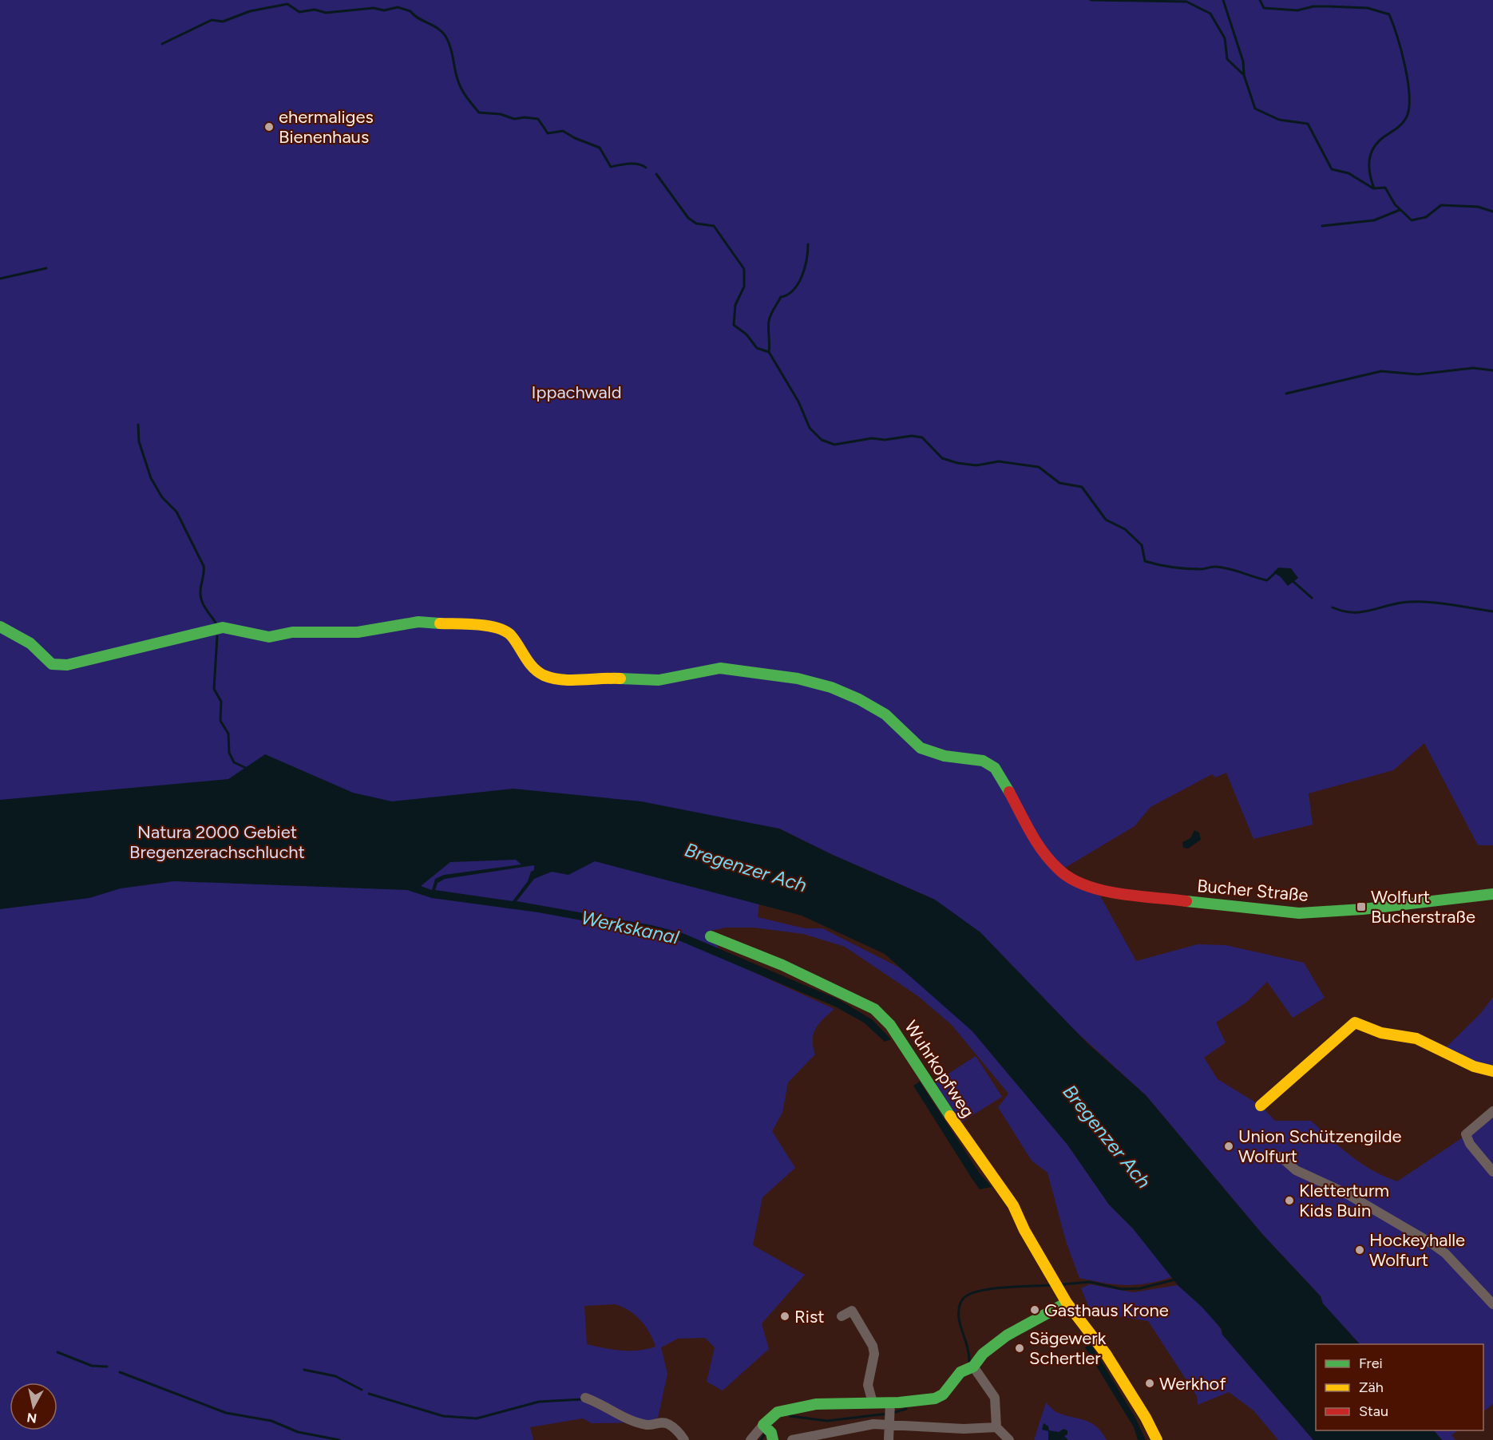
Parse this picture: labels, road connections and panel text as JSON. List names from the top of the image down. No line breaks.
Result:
{"streets":{"street":["Bucher Straße","Wuhrkopfweg"]},"water":["Bregenzer Ach","Werkskanal"],"parks":["Ippachwald","Natura 2000 Gebiet Bregenzerachschlucht"],"places":{"other":["ehermaliges Bienenhaus","Union Schützengilde Wolfurt","Kletterturm Kids Buin","Hockeyhalle Wolfurt","Gasthaus Krone","Rist","Sägewerk Schertler","Werkhof"],"transit":["Wolfurt Bucherstraße"]},"legend":["Frei","Zäh","Stau"],"north":"bottom"}
